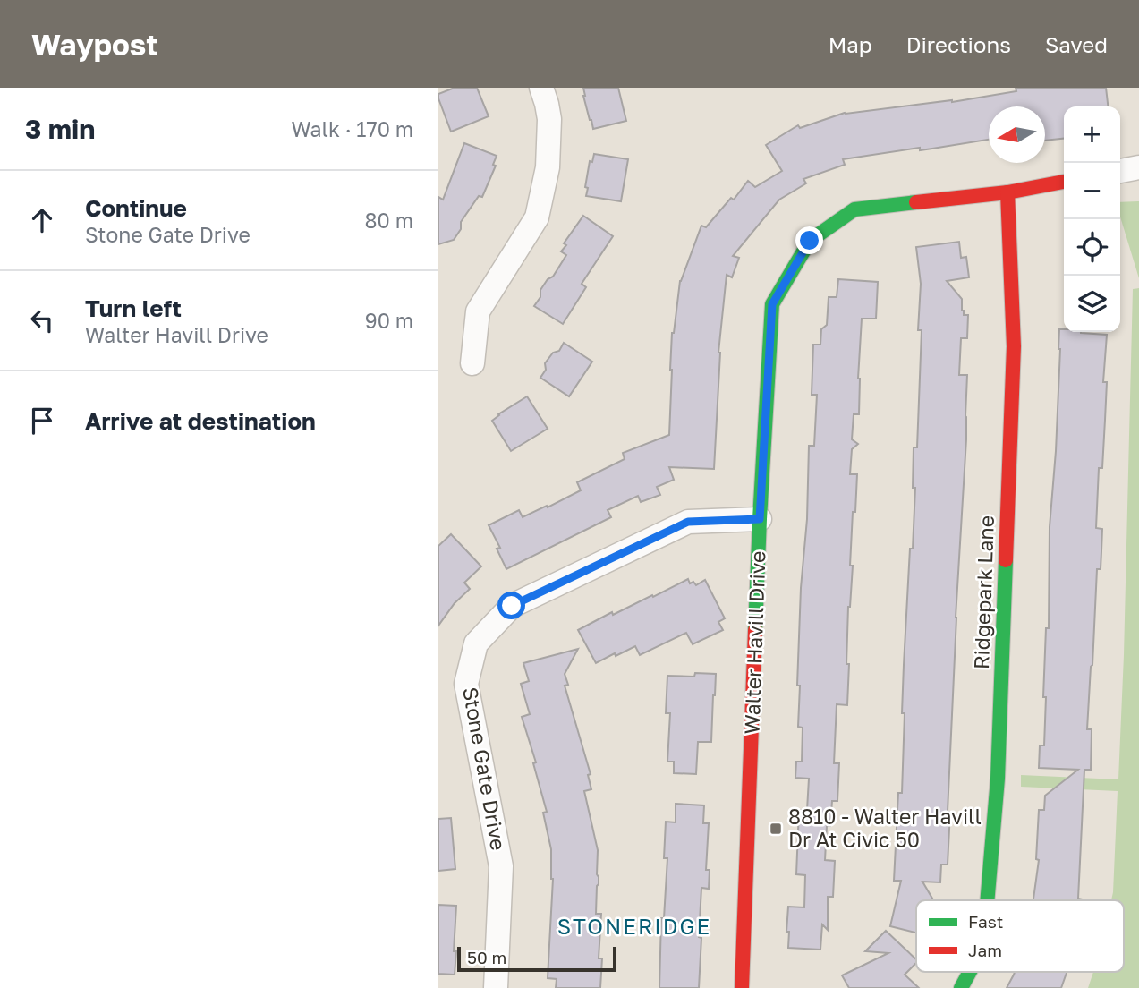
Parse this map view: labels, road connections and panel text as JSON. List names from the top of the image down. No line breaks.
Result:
{"streets":{"street":["Ridgepark Lane","Walter Havill Drive","Stone Gate Drive"]},"crossings":[["Ridgepark Lane","Walter Havill Drive"],["Walter Havill Drive","Stone Gate Drive"]],"districts":["STONERIDGE"],"places":{"transit":["8810 - Walter Havill Dr At Civic 50"]},"legend":["Fast","Jam"],"scale_bar":"50 m","north":"left","page":{"header":"Waypost","nav":["Map","Directions","Saved"],"heading":["3 min","Walk · 170 m"],"map_buttons":["+","−"],"list":[["Continue","Stone Gate Drive","80 m"],["Turn left","Walter Havill Drive","90 m"],"Arrive at destination"],"scale":"50 m"}}
